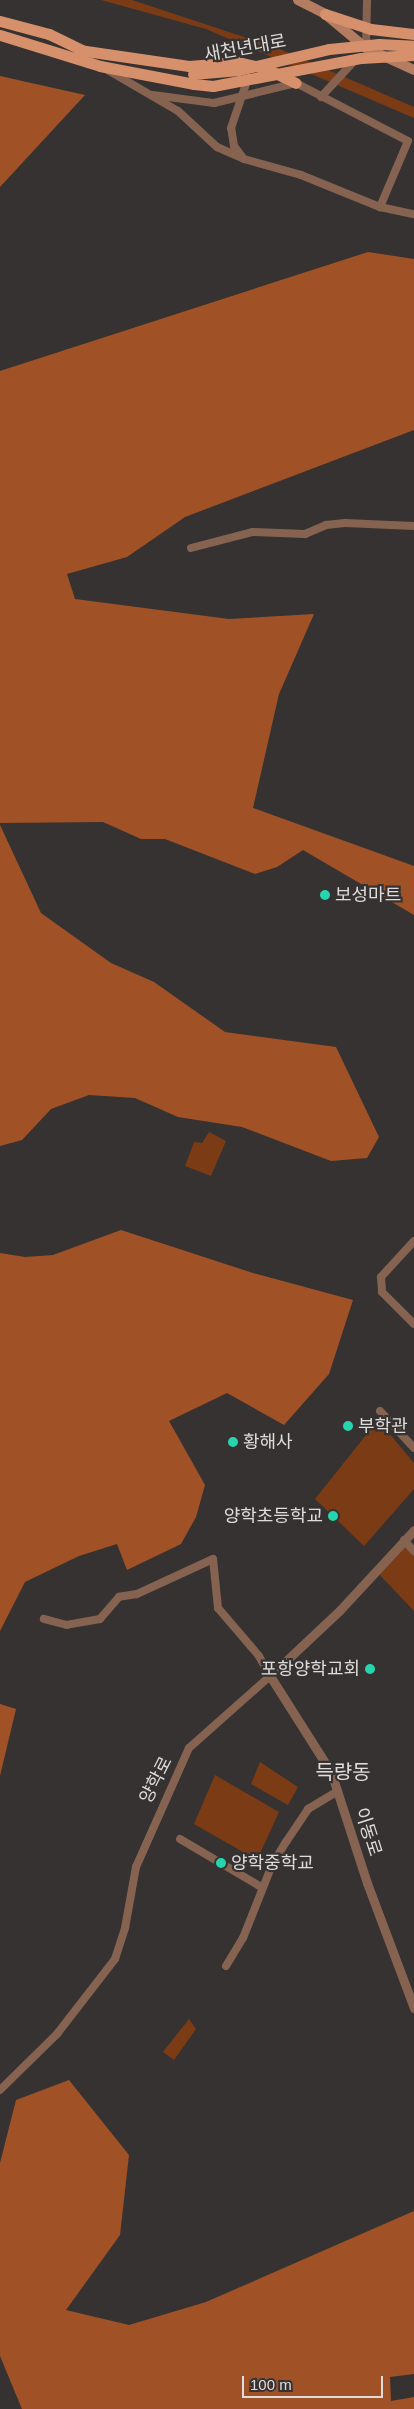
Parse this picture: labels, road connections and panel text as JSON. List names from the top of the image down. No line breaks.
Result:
{"streets":{"main road":["새천년대로"],"street":["양학로","이동로"]},"crossings":[["양학로","이동로"]],"districts":["득량동"],"places":["보성마트","부학관","황해사","양학초등학교","포항양학교회","양학중학교"],"scale_bar":"100 m"}
